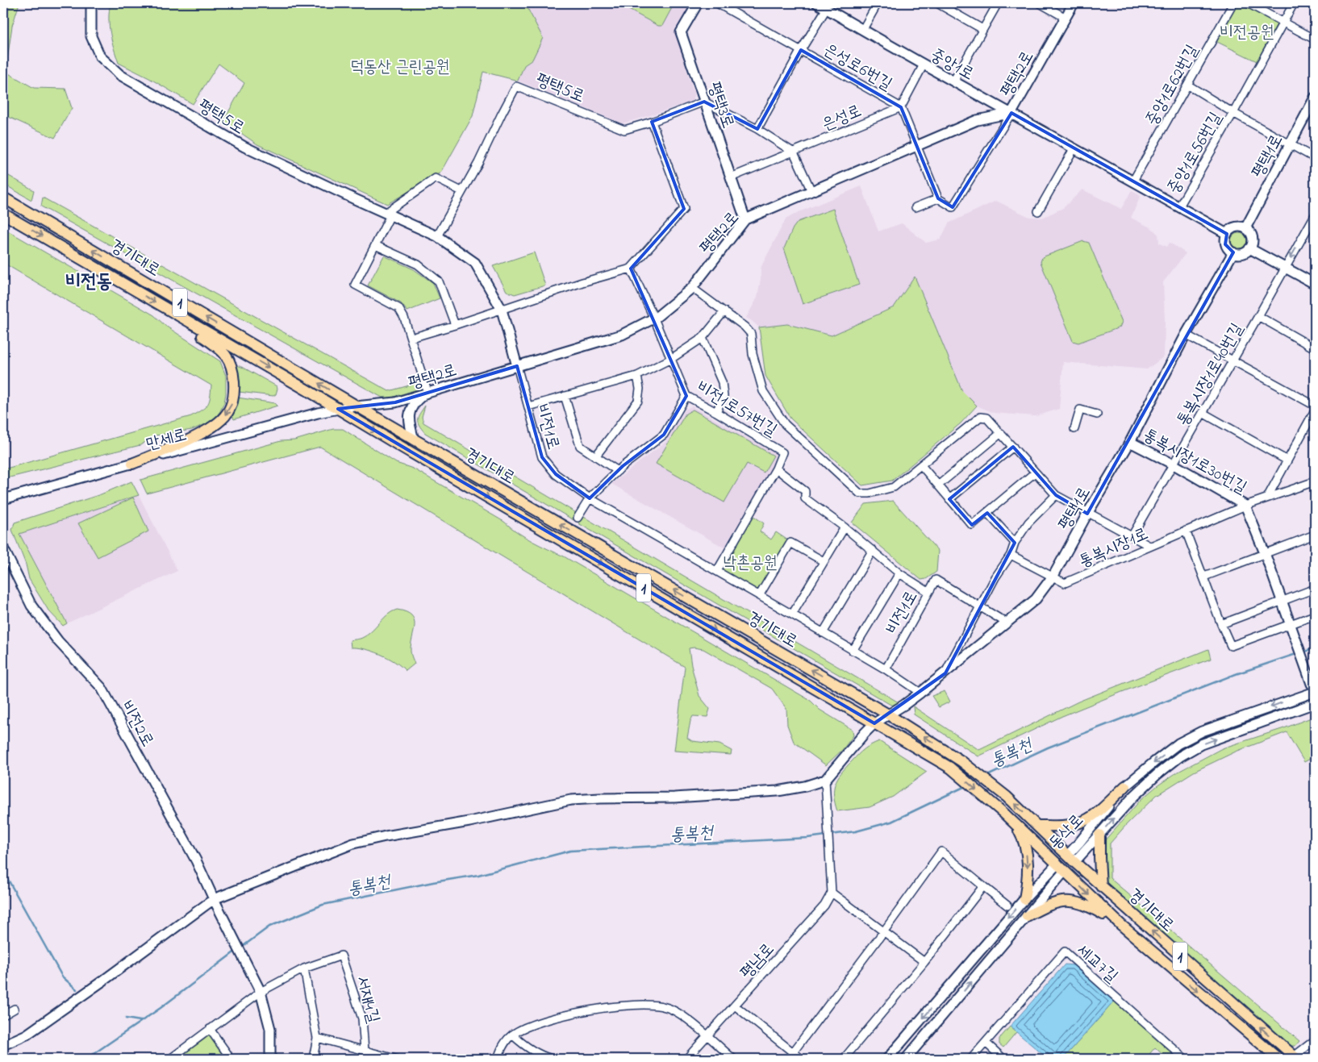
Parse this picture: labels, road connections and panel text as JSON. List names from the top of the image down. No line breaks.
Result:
{"streets":{"main road":["경기대로","1"],"street":["중앙1로","은성로6번길","평택2로","중앙1로62번길","평택5로","평택3로","은성로","중앙1로56번길","평택1로","통복시장1로40번길","비전1로57번길","비전1로","만세로","통복시장1로30번길","통복시장1로","비전2로","동삭로","평남로","세교7길","서재4길"]},"crossings":[["중앙1로","은성로6번길"],["중앙1로","평택2로"],["중앙1로","중앙1로62번길"],["중앙1로","중앙1로56번길"],["중앙1로","평택1로"],["은성로6번길","은성로"],["평택2로","평택5로"],["평택2로","평택3로"],["평택2로","경기대로"],["평택2로","비전1로57번길"],["평택2로","비전1로"],["평택2로","만세로"],["평택5로","평택3로"],["평택5로","비전1로"],["평택3로","은성로"],["중앙1로56번길","평택1로"],["평택1로","경기대로"],["평택1로","통복시장1로30번길"],["평택1로","통복시장1로"],["경기대로","만세로"],["경기대로","동삭로"],["통복시장1로40번길","통복시장1로30번길"],["통복시장1로30번길","통복시장1로"]],"districts":["비전동"],"water":["통복천"],"parks":["비전공원","덕동산 근린공원","낙촌공원"]}
